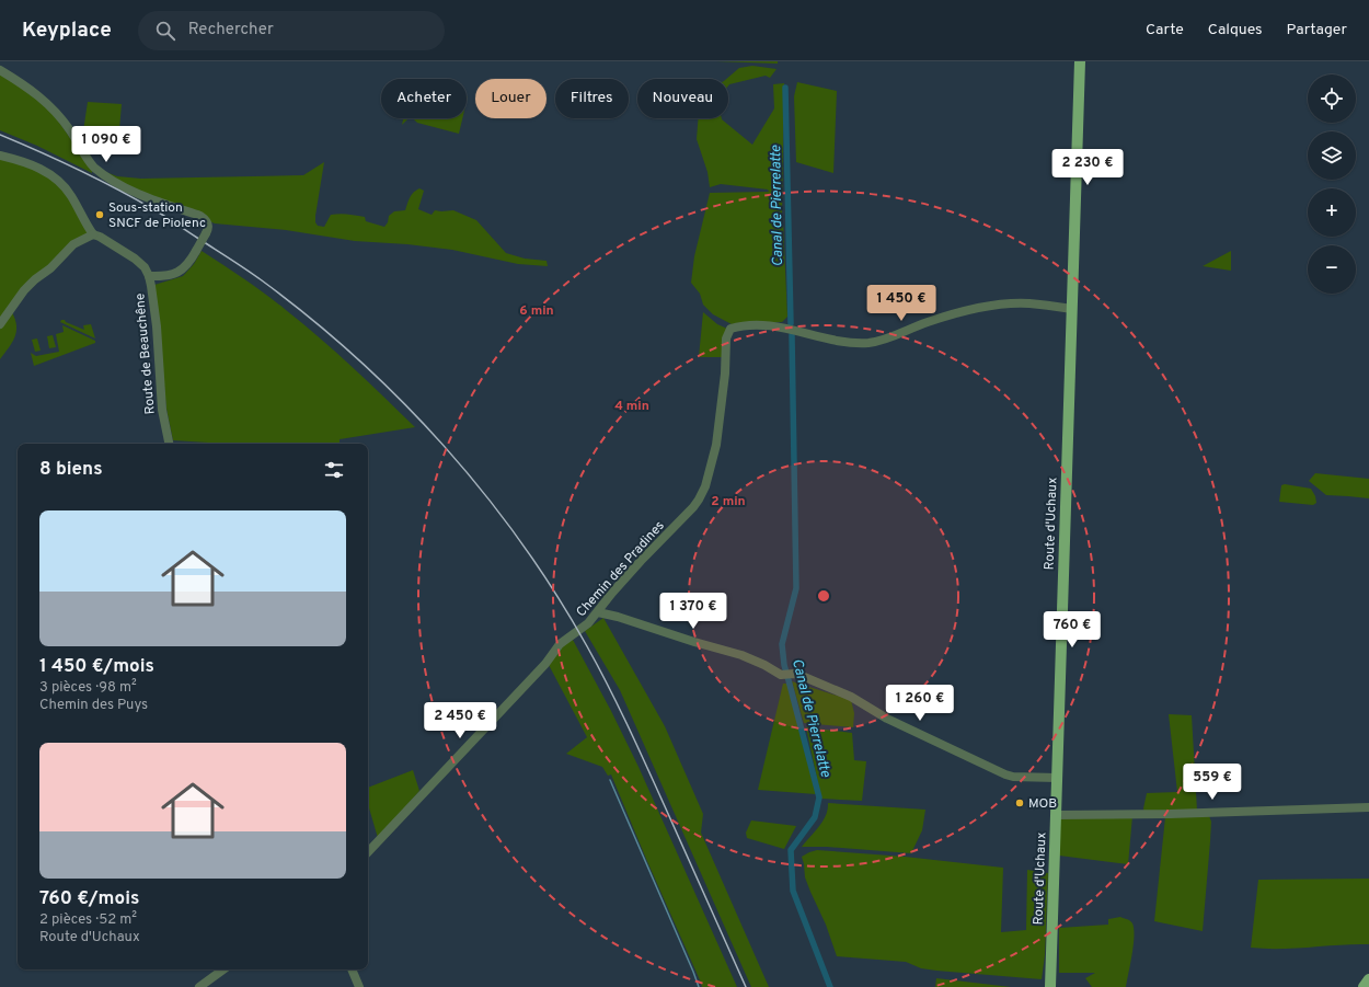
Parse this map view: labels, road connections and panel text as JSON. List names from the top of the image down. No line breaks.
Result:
{"streets":{"main road":["Route d'Uchaux"],"street":["Route de Beauchêne","Chemin des Pradines"]},"crossings":[["Route d'Uchaux","Chemin des Pradines"]],"water":["Canal de Pierrelatte"],"places":["Sous-station SNCF de Piolenc","MOB"],"page":{"header":"Keyplace","search":"Rechercher","nav":["Carte","Calques","Partager"],"map_buttons":["+","−"],"chip":["Acheter","Louer","Filtres","Nouveau"],"price":["1 090 €","2 230 €","1 450 €","1 370 €","760 €","1 260 €","2 450 €","559 €"],"heading":"8 biens","list":[{"name":"1 450 €/mois","note":"3 pièces · 98 m² · Chemin des Puys"},{"name":"760 €/mois","note":"2 pièces · 52 m² · Route d'Uchaux"}]},"rings":["6 min","4 min","2 min"]}
